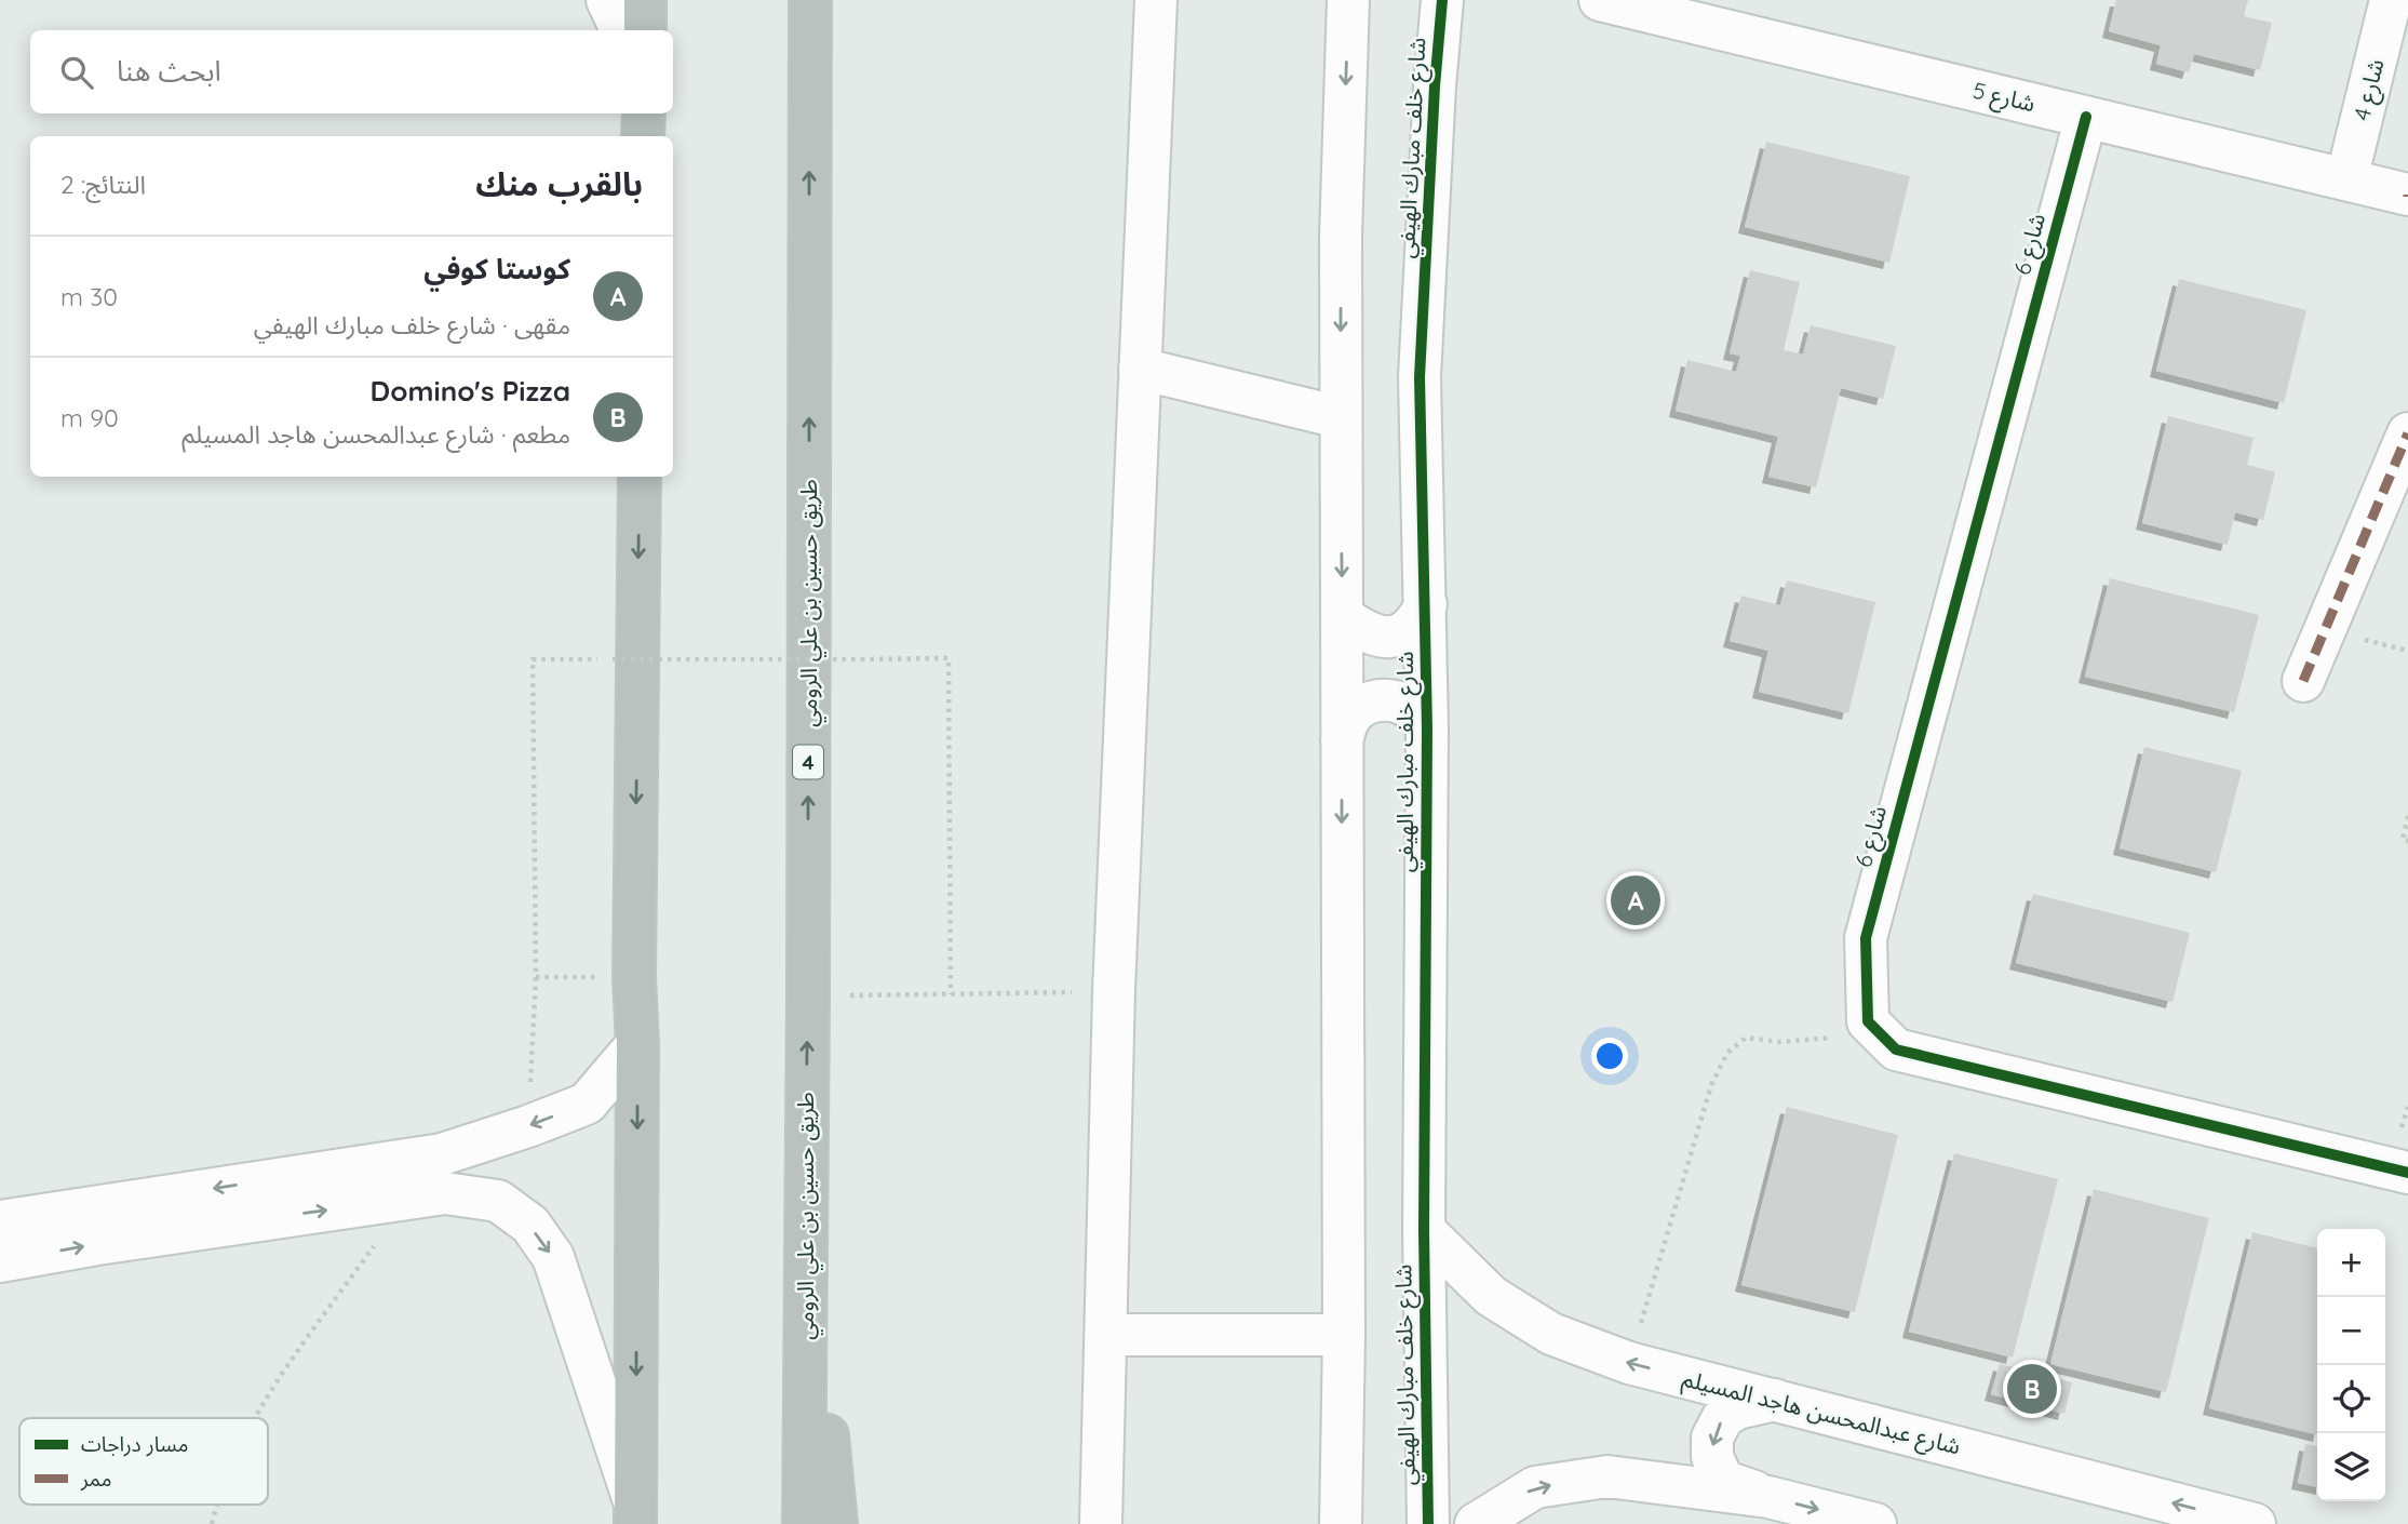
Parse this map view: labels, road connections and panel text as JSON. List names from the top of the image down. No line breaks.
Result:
{"streets":{"highway":["طريق حسين بن علي الرومي","4"],"street":["شارع 4","شارع 5","شارع خلف مبارك الهيفي","شارع 6","شارع عبدالمحسن هاجد المسيلم"]},"crossings":[["شارع 4","شارع 5"],["شارع 5","شارع 6"],["شارع خلف مبارك الهيفي","شارع عبدالمحسن هاجد المسيلم"]],"legend":["مسار دراجات","ممر"],"page":{"search":"ابحث هنا","heading":["بالقرب منك","النتائج: 2"],"list":[{"mark":"A","name":"كوستا كوفي","note":"مقهى · شارع خلف مبارك الهيفي","value":"30 m"},{"mark":"B","name":"Domino's Pizza","note":"مطعم · شارع عبدالمحسن هاجد المسيلم","value":"90 m"}],"pins":["A","B"],"map_buttons":["+","−"]}}
